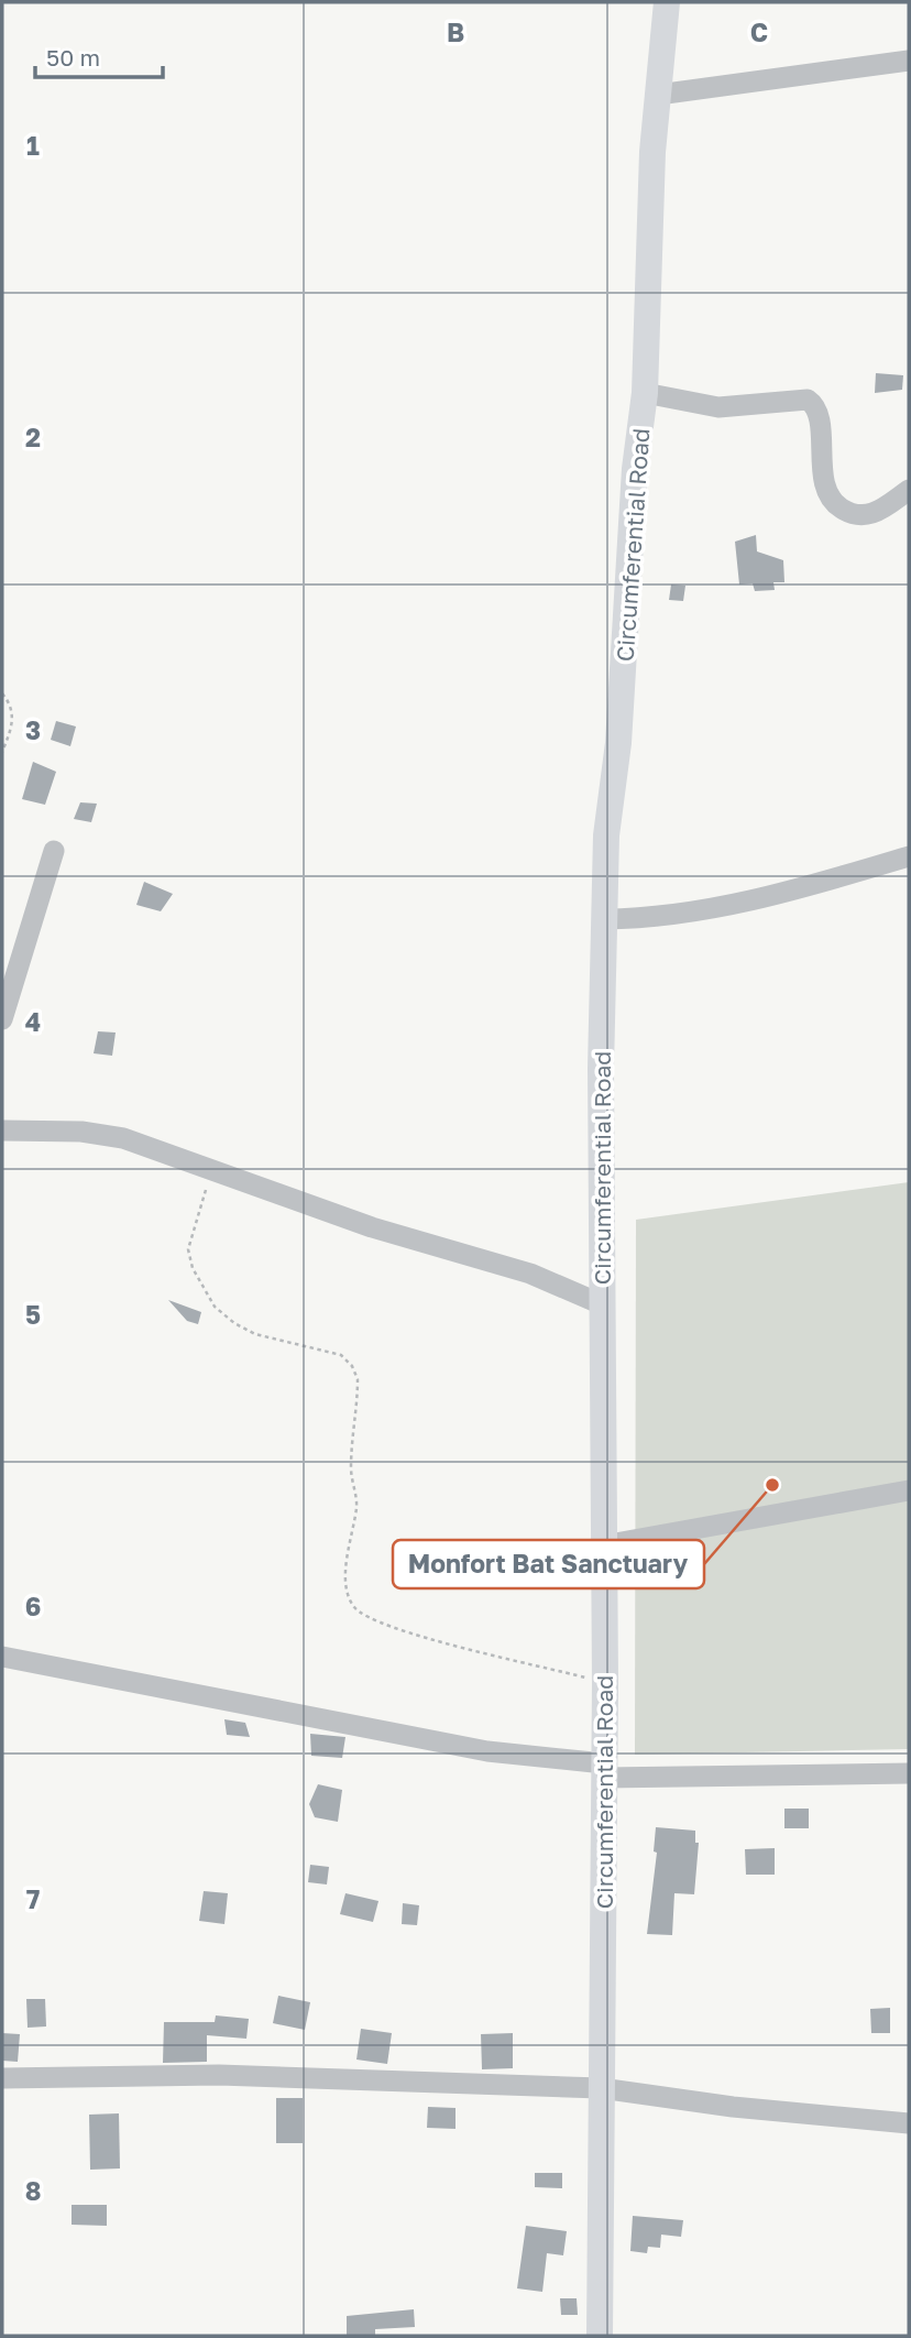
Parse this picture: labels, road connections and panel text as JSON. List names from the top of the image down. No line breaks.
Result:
{"streets":{"main road":["Circumferential Road"]},"places":["Monfort Bat Sanctuary"],"scale_bar":"50 m","grid":{"columns":["B","C"],"rows":["1","2","3","4","5","6","7","8"]}}
